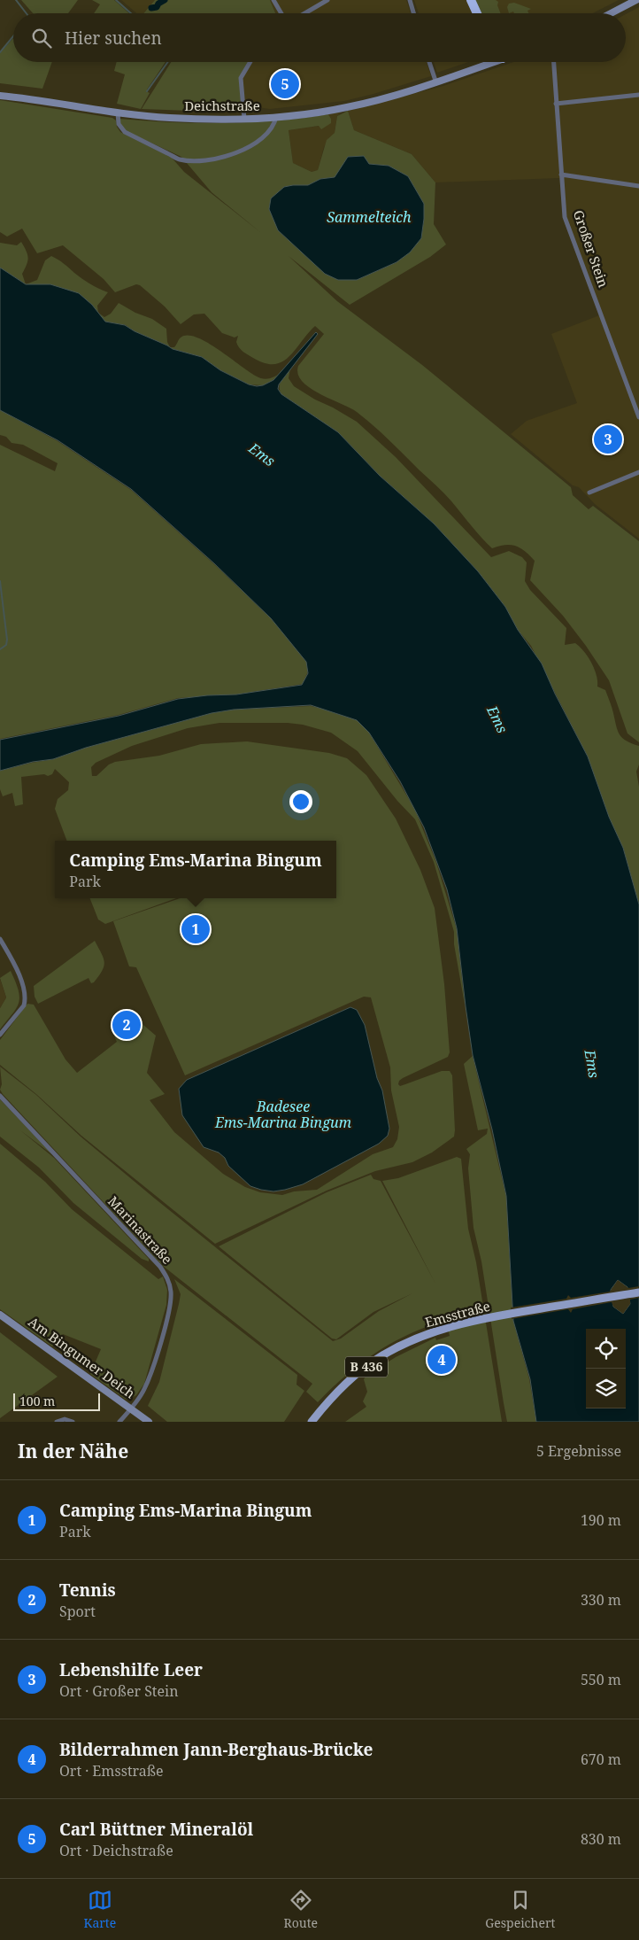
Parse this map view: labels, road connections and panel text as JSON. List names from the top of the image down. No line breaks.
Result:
{"streets":{"main road":["Deichstraße","Emsstraße","Am Bingumer Deich","B 436"],"street":["Großer Stein","Marinastraße"]},"crossings":[["Marinastraße","Am Bingumer Deich"]],"water":["Sammelteich","Ems","Badesee Ems-Marina Bingum"],"scale_bar":"100 m","page":{"search":"Hier suchen","pins":["5","3","1","2","4"],"popup":["Camping Ems-Marina Bingum","Park"],"scale":"100 m","heading":["In der Nähe","5 Ergebnisse"],"list":[{"mark":"1","name":"Camping Ems-Marina Bingum","note":"Park","value":"190 m"},{"mark":"2","name":"Tennis","note":"Sport","value":"330 m"},{"mark":"3","name":"Lebenshilfe Leer","note":"Ort · Großer Stein","value":"550 m"},{"mark":"4","name":"Bilderrahmen Jann-Berghaus-Brücke","note":"Ort · Emsstraße","value":"670 m"},{"mark":"5","name":"Carl Büttner Mineralöl","note":"Ort · Deichstraße","value":"830 m"}],"nav":["Karte","Route","Gespeichert"]}}
